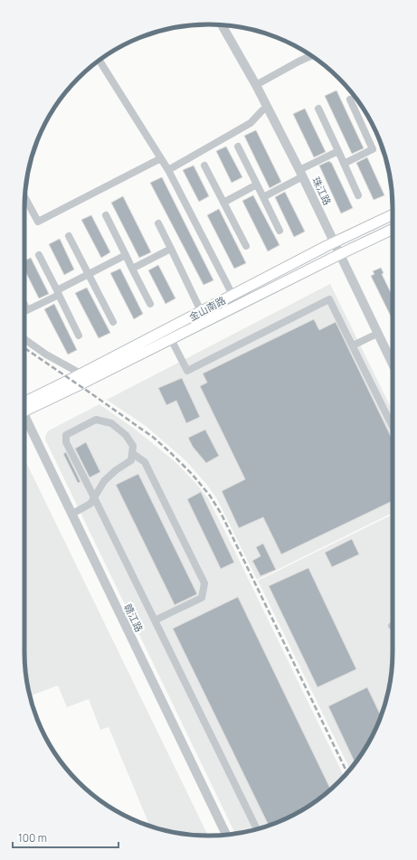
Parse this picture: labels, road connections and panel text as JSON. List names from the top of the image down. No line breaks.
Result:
{"streets":{"main road":["金山南路"],"street":["珠江路","赣江路"]},"crossings":[["珠江路","金山南路"]],"scale_bar":"100 m"}
